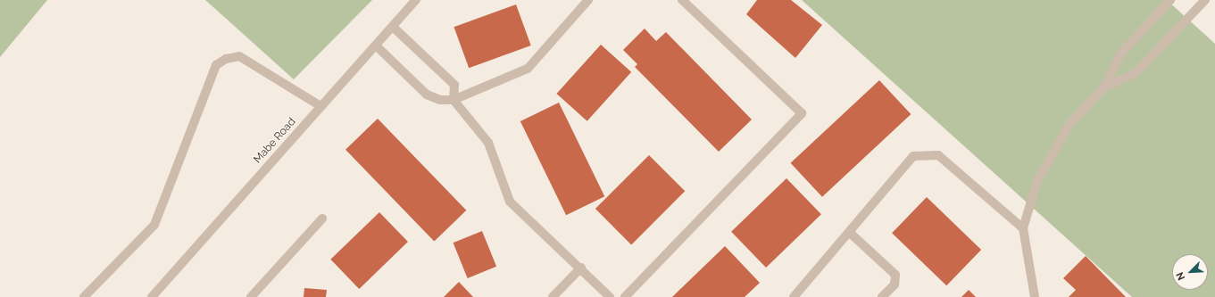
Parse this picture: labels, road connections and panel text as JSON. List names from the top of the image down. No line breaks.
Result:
{"streets":{"street":["Mabe Road"]},"north":"bottom left"}
